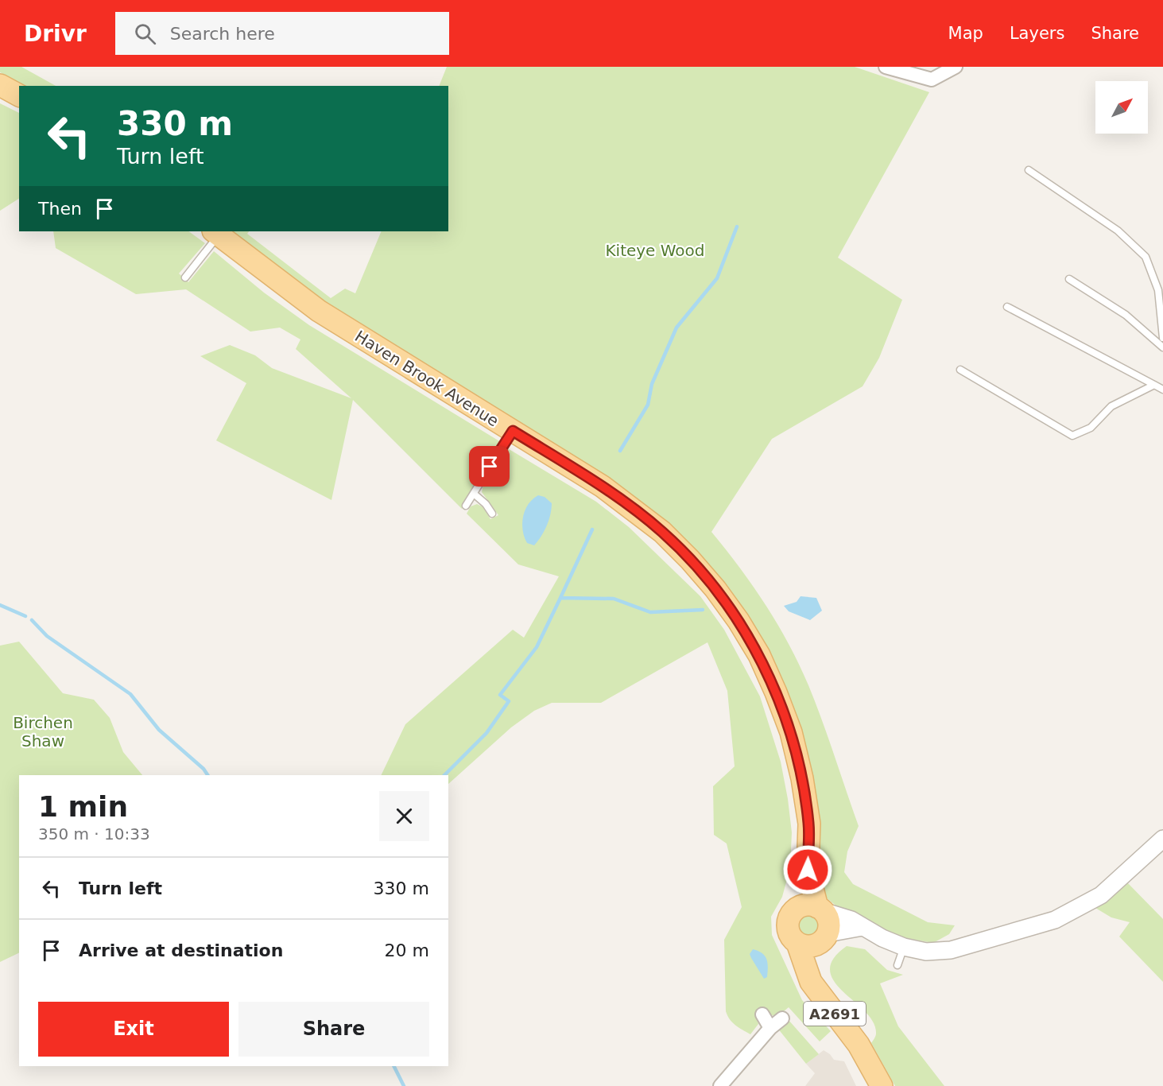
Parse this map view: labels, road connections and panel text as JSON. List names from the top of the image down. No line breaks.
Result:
{"streets":{"main road":["Haven Brook Avenue","A2691"]},"crossings":[["Haven Brook Avenue","A2691"]],"parks":["Kiteye Wood","Birchen Shaw"],"north":"top right","page":{"header":"Drivr","search":"Search here","nav":["Map","Layers","Share"],"turn":["330 m","Turn left"],"then":"Then","heading":["1 min","350 m · 10:33"],"list":[{"name":"Turn left","value":"330 m"},{"name":"Arrive at destination","value":"20 m"}],"buttons":["Exit","Share"]}}
